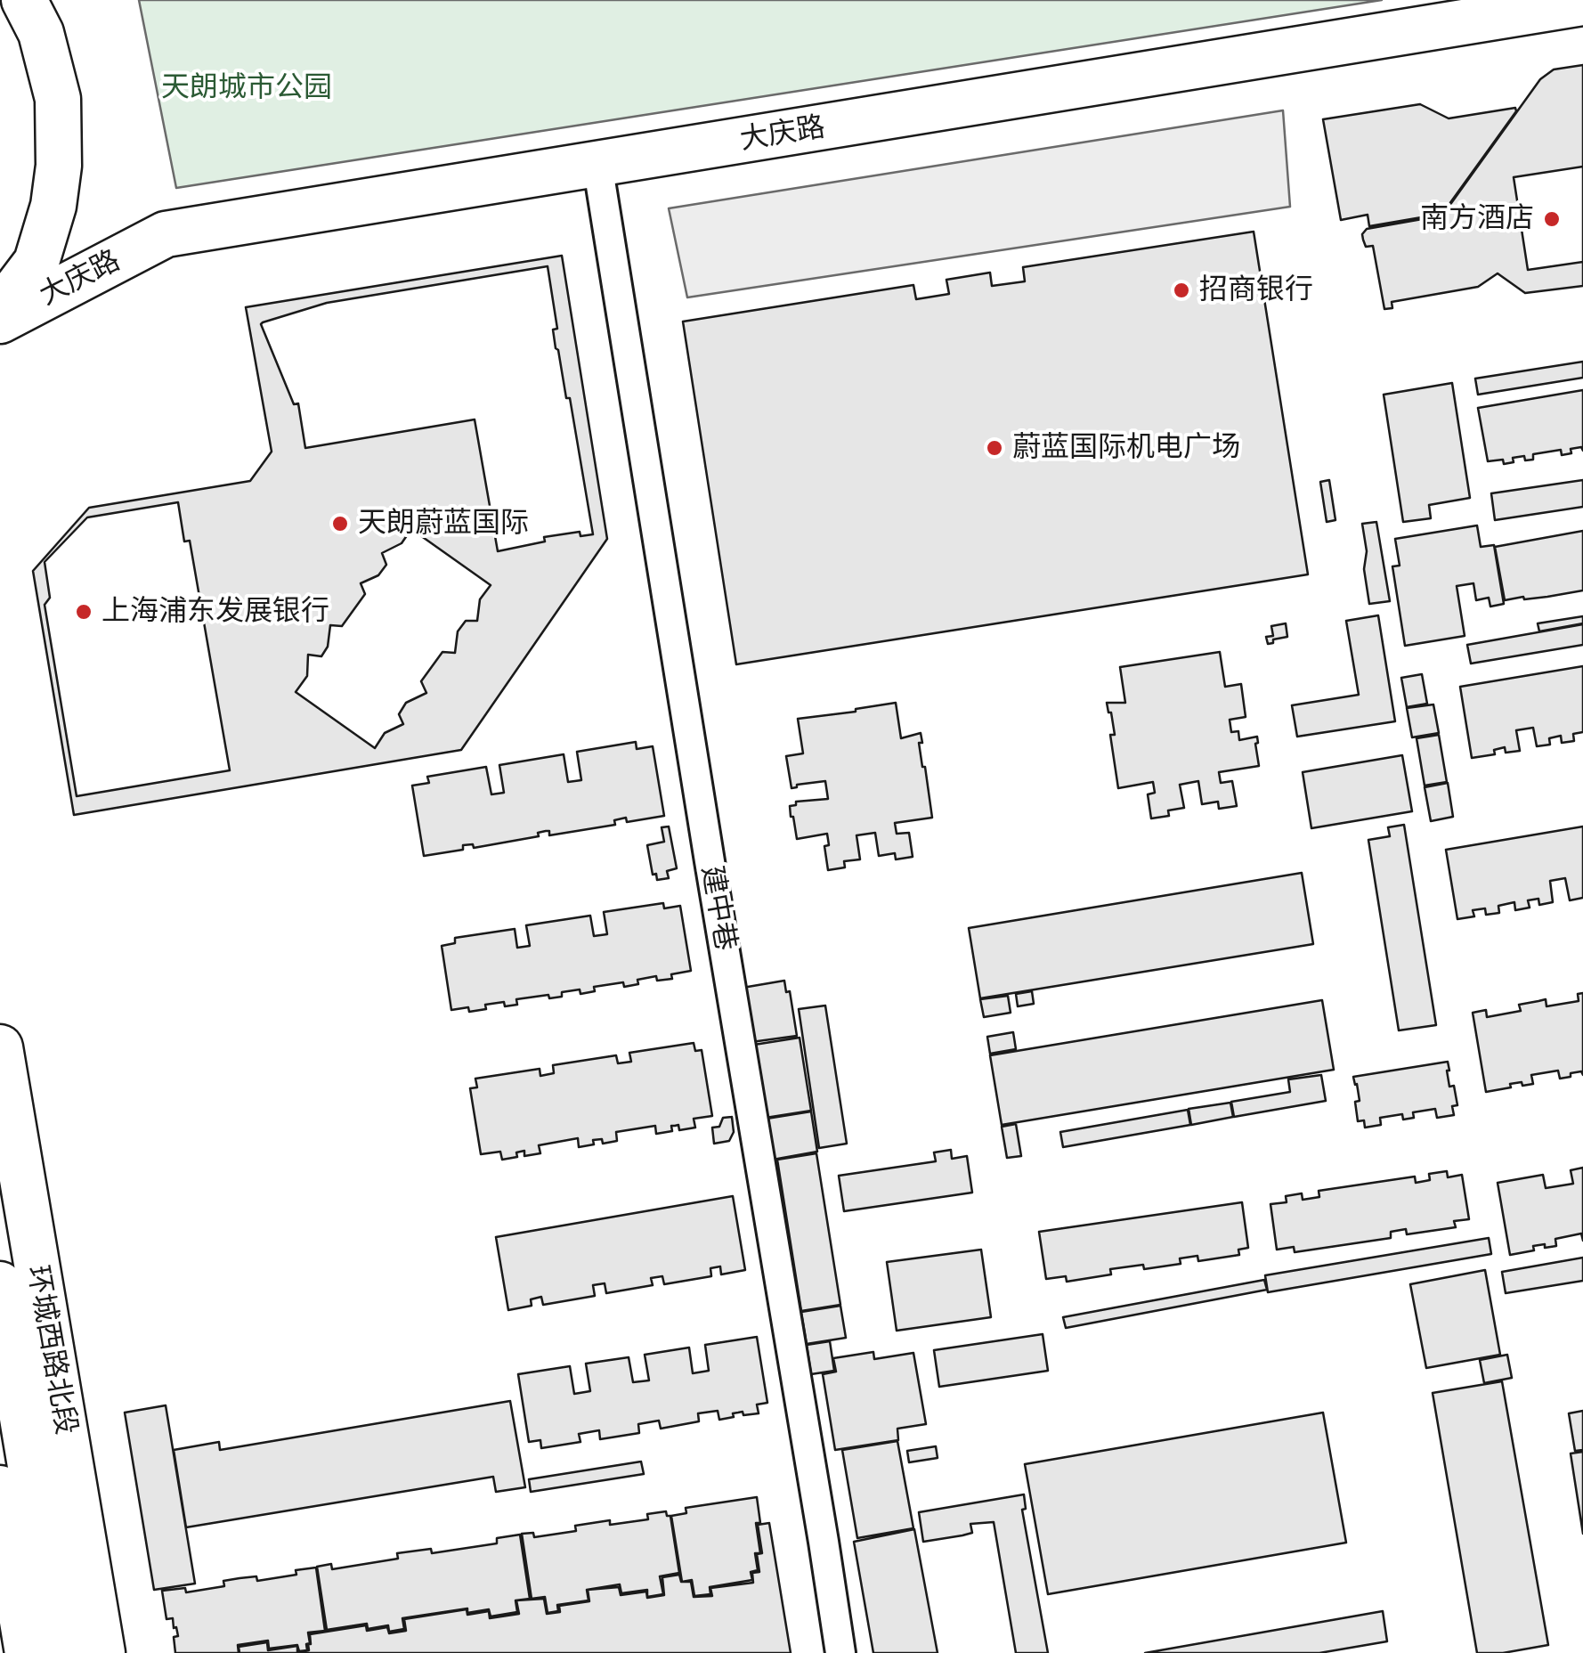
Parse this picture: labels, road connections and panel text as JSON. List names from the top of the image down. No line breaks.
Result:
{"streets":{"main road":["大庆路","环城西路北段"],"street":["建中巷"]},"crossings":[["大庆路","建中巷"]],"parks":["天朗城市公园"],"places":["南方酒店","招商银行","蔚蓝国际机电广场","天朗蔚蓝国际","上海浦东发展银行"]}
